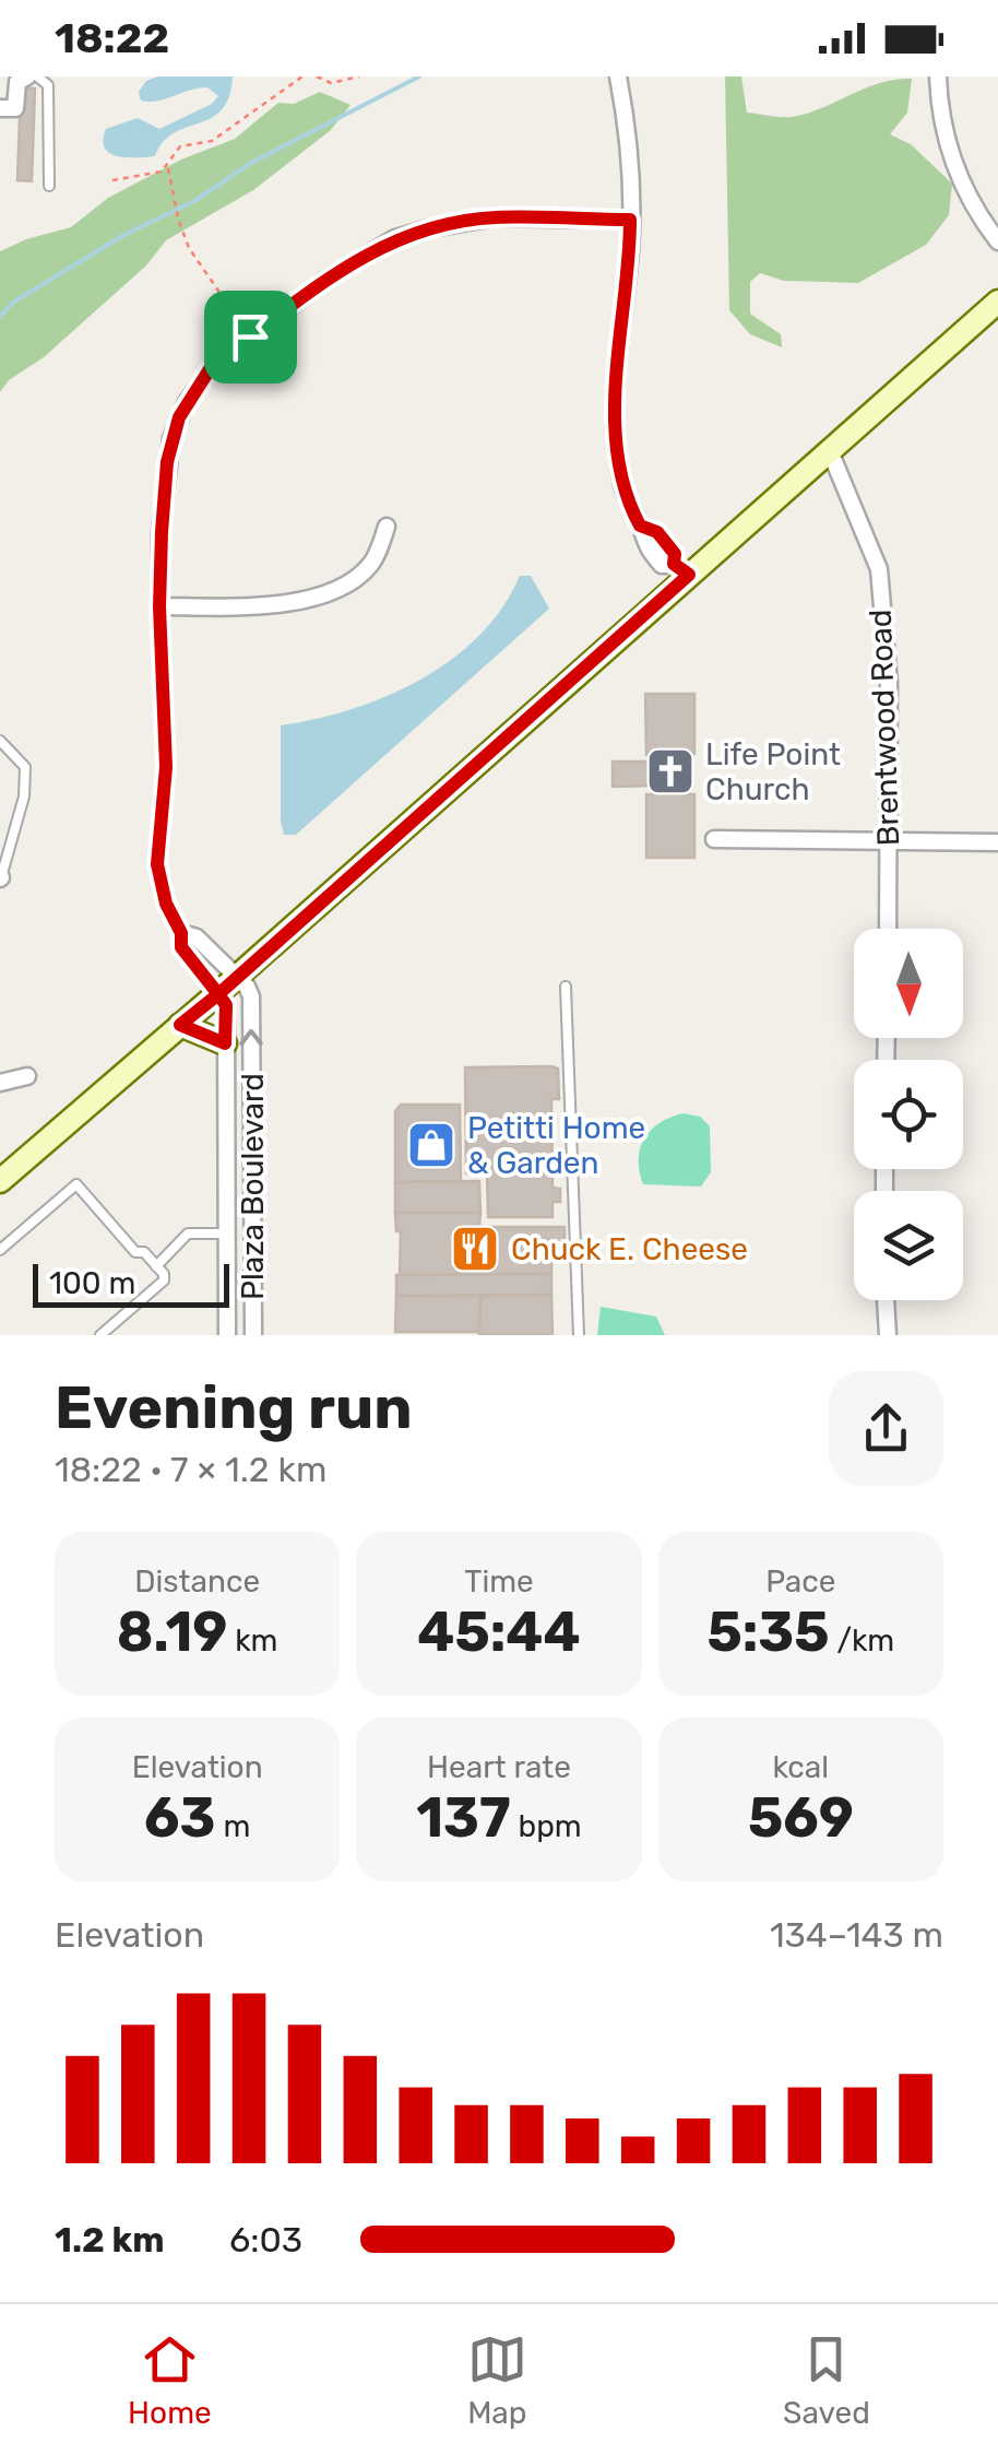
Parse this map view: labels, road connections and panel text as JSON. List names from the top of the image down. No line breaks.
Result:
{"streets":{"street":["Brentwood Road","Plaza Boulevard"]},"places":{"church":["Life Point Church"],"shop":["Petitti Home & Garden"],"restaurant":["Chuck E. Cheese"]},"scale_bar":"100 m","north":"bottom","page":{"status":"18:22","scale":"100 m","heading":["Evening run","18:22 · 7 × 1.2 km"],"stats":[["Distance","8.19 km"],["Time","45:44"],["Pace","5:35 /km"],["Elevation","63 m"],["Heart rate","137 bpm"],["kcal","569"]],"chart":["Elevation","134–143 m"],"list":[{"name":"1.2 km","note":"6:03"}],"tabs":["Home","Map","Saved"]}}
